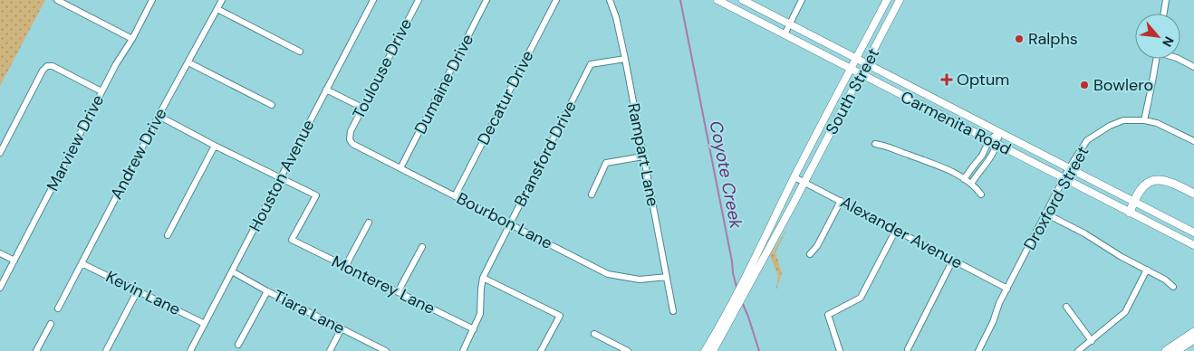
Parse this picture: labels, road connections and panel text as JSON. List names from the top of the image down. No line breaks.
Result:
{"streets":{"main road":["South Street","Carmenita Road"],"street":["Toulouse Drive","Dumaine Drive","Decatur Drive","Marview Drive","Andrew Drive","Bransford Drive","Rampart Lane","Houston Avenue","Droxford Street","Bourbon Lane","Alexander Avenue","Monterey Lane","Kevin Lane","Tiara Lane"]},"crossings":[["Toulouse Drive","Bourbon Lane"],["Dumaine Drive","Bourbon Lane"],["South Street","Carmenita Road"],["South Street","Alexander Avenue"],["Decatur Drive","Bourbon Lane"],["Carmenita Road","Droxford Street"],["Andrew Drive","Kevin Lane"],["Bransford Drive","Rampart Lane"],["Bransford Drive","Bourbon Lane"],["Bransford Drive","Monterey Lane"],["Rampart Lane","Bourbon Lane"],["Houston Avenue","Monterey Lane"],["Houston Avenue","Kevin Lane"],["Houston Avenue","Tiara Lane"],["Droxford Street","Alexander Avenue"]],"water":["Coyote Creek"],"places":{"other":["Ralphs","Bowlero"],"health":["Optum"]},"north":"bottom right"}
